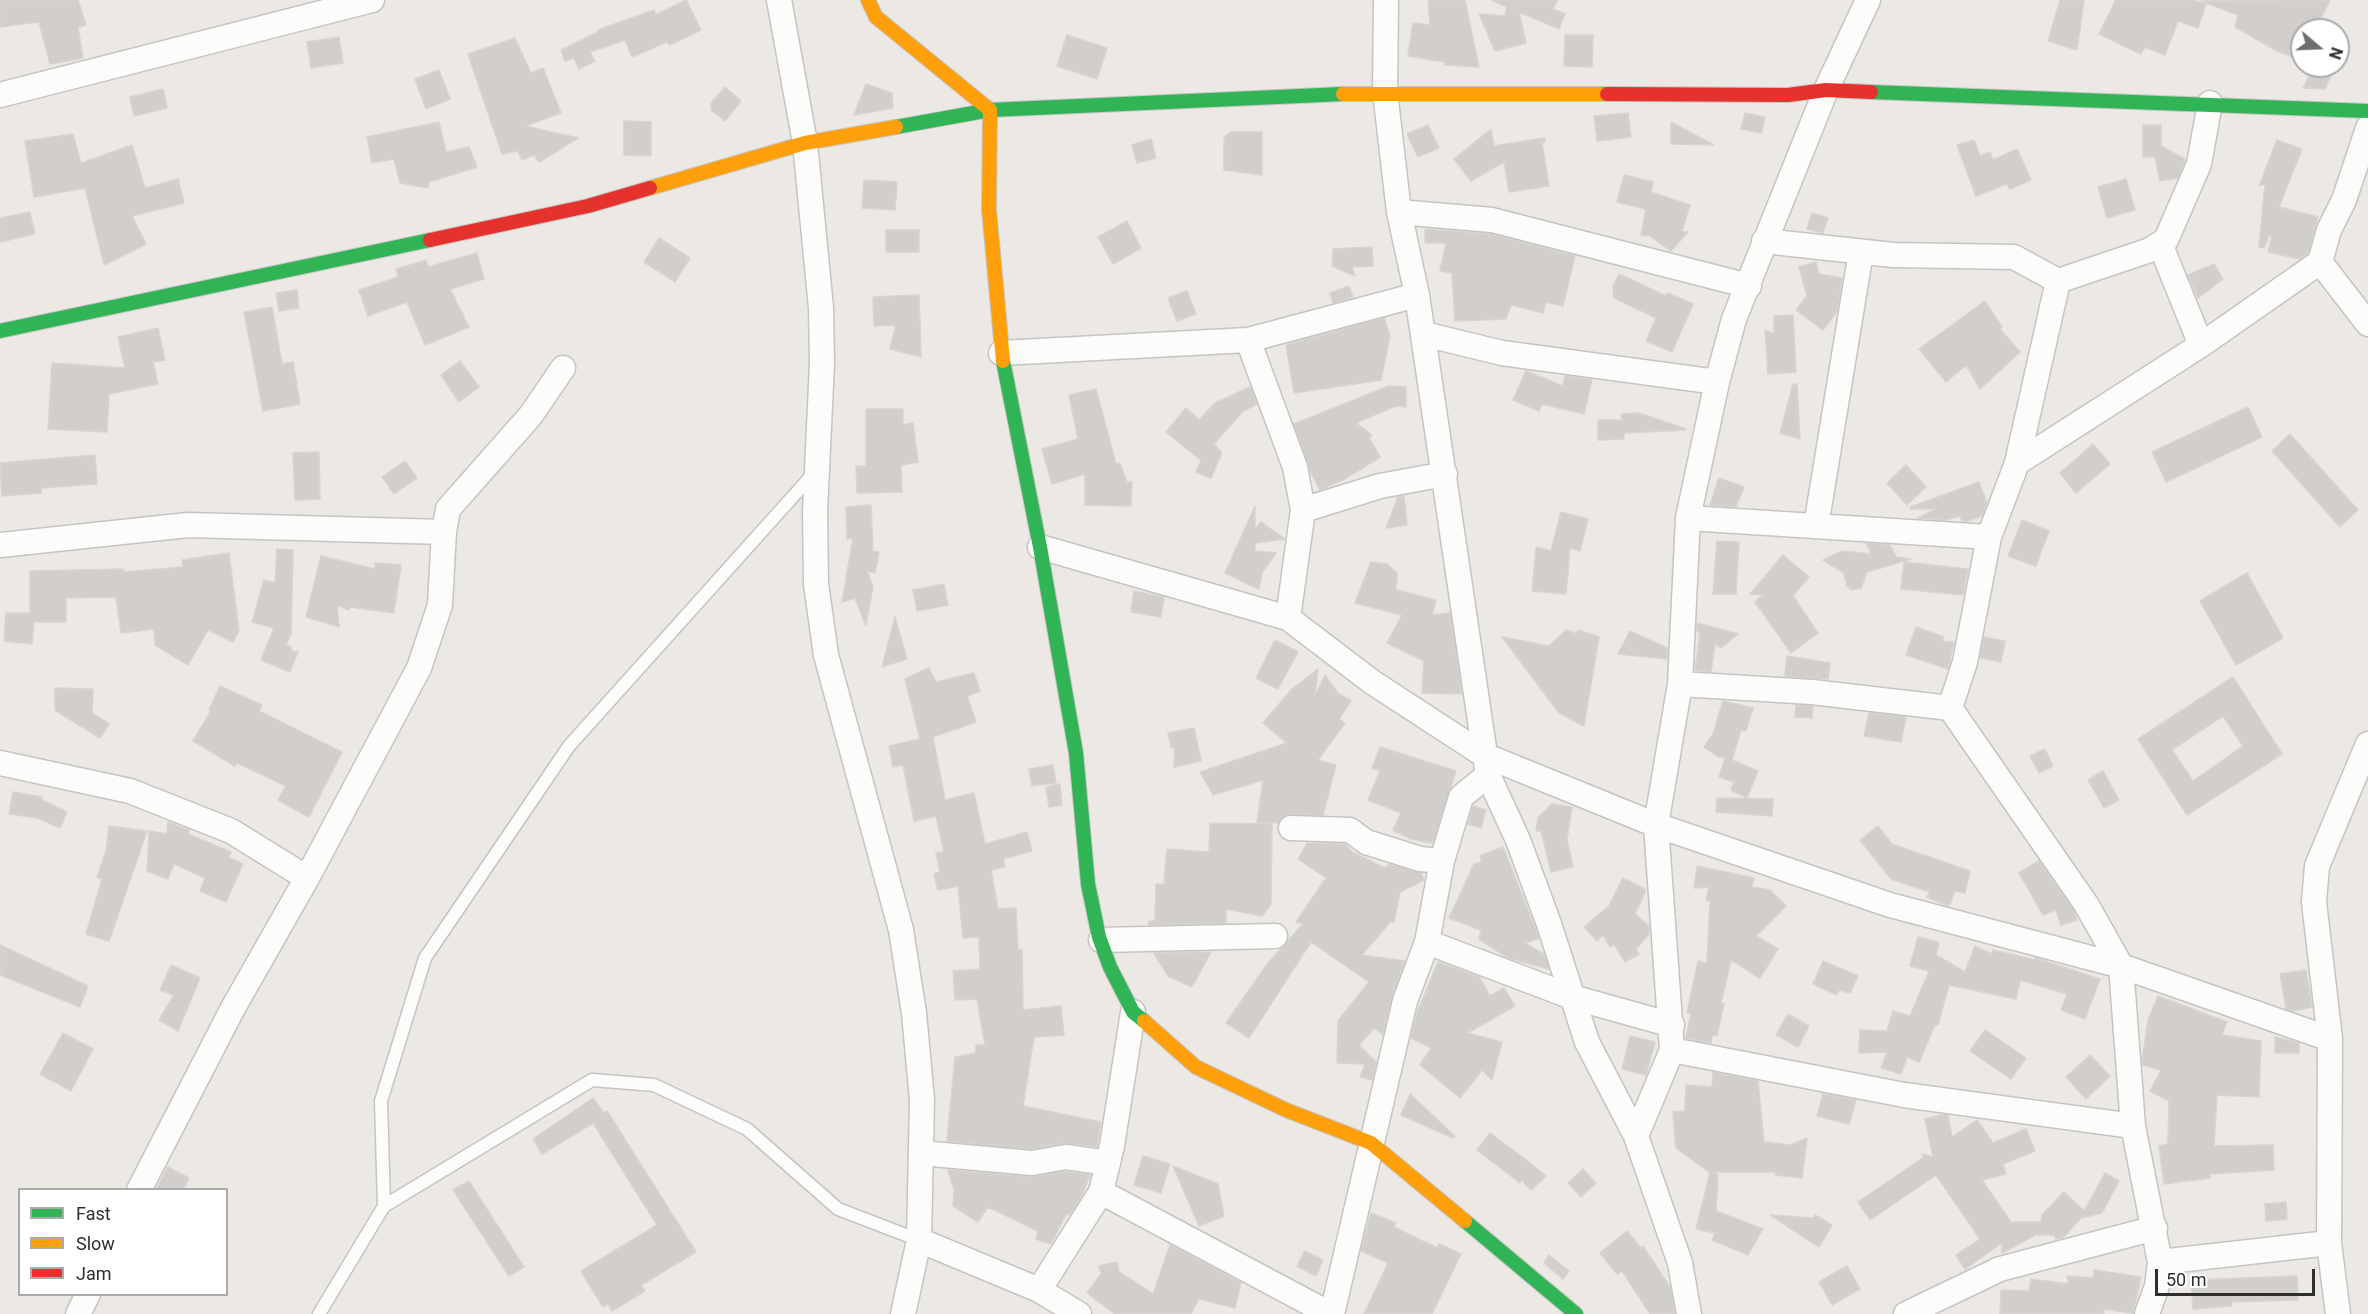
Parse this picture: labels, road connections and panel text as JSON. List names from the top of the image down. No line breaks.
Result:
{"legend":["Fast","Slow","Jam"],"scale_bar":"50 m","north":"right"}
